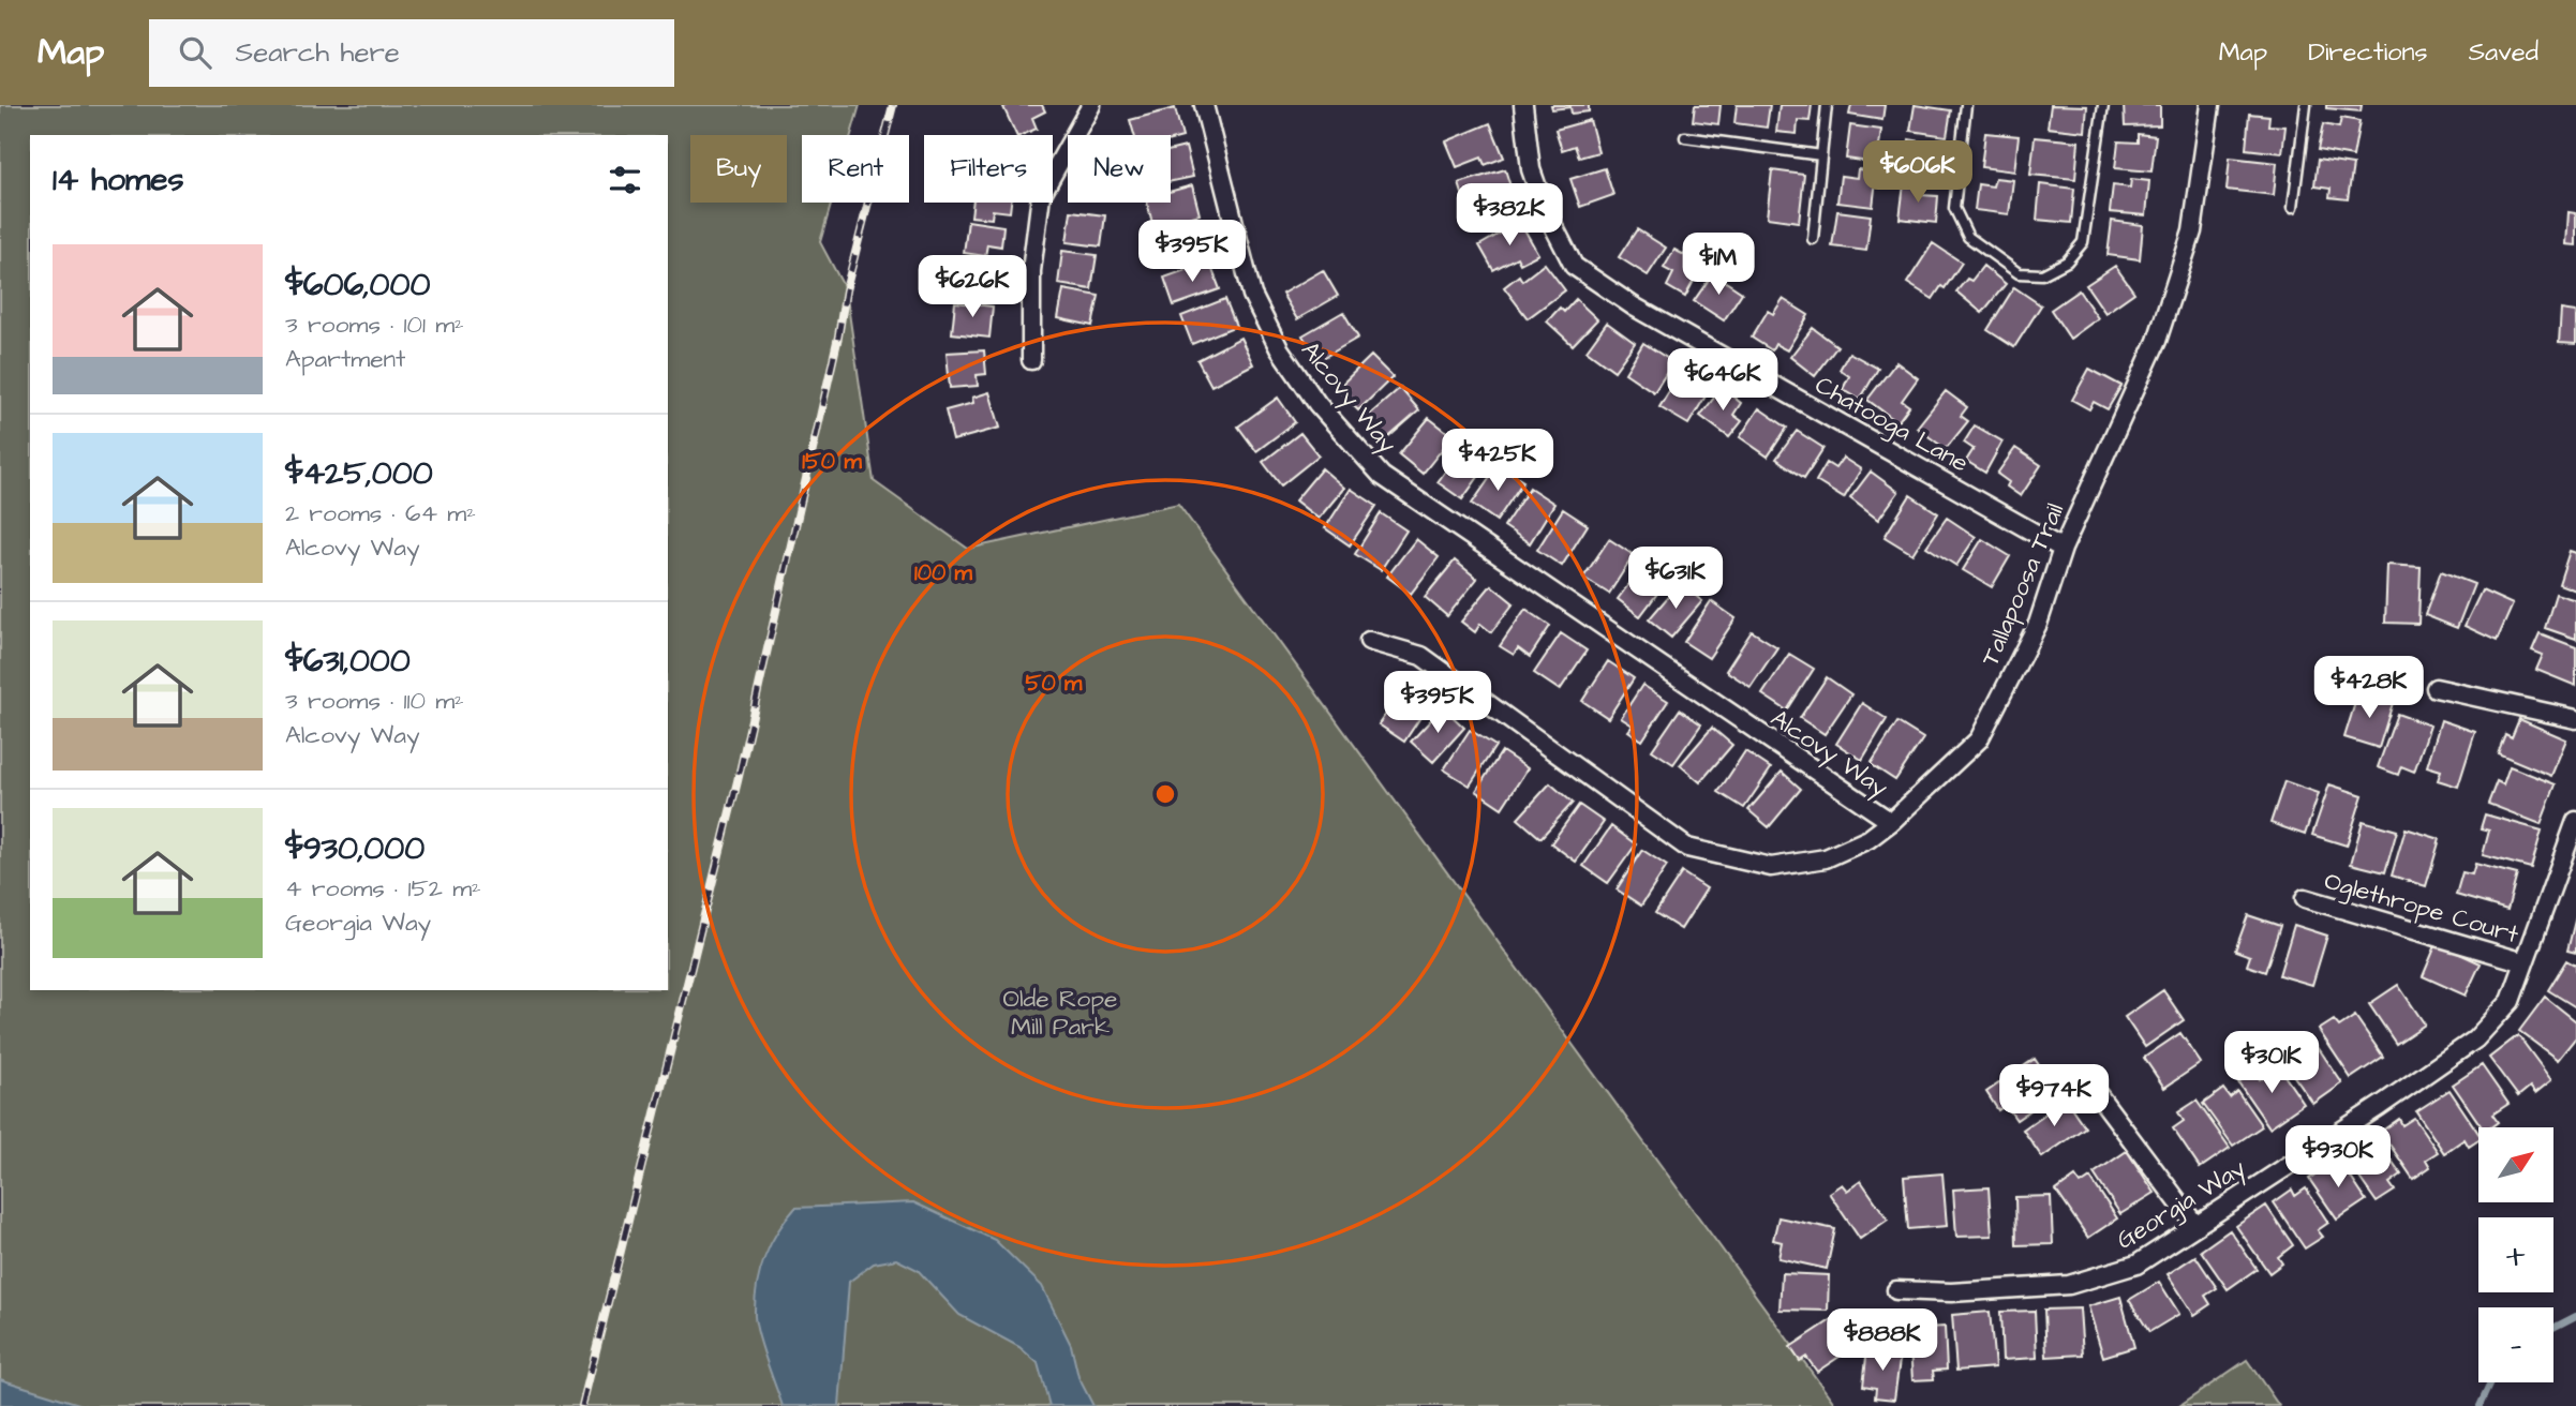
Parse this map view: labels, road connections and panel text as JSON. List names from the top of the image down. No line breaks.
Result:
{"streets":{"street":["Alcovy Way","Chatooga Lane","Tallapoosa Trail","Oglethrope Court","Georgia Way"]},"crossings":[["Alcovy Way","Tallapoosa Trail"],["Chatooga Lane","Tallapoosa Trail"],["Oglethrope Court","Georgia Way"]],"parks":["Olde Rope Mill Park"],"north":"top right","page":{"header":"Map","search":"Search here","nav":["Map","Directions","Saved"],"chip":["Buy","Rent","Filters","New"],"heading":"14 homes","price":["$606K","$382K","$395K","$1M","$626K","$646K","$425K","$631K","$428K","$395K","$301K","$974K","$930K","$888K"],"list":[{"name":"$606,000","note":"3 rooms · 101 m² · Apartment"},{"name":"$425,000","note":"2 rooms · 64 m² · Alcovy Way"},{"name":"$631,000","note":"3 rooms · 110 m² · Alcovy Way"},{"name":"$930,000","note":"4 rooms · 152 m² · Georgia Way"}],"map_buttons":["+","−"]},"rings":["150 m","100 m","50 m"]}
